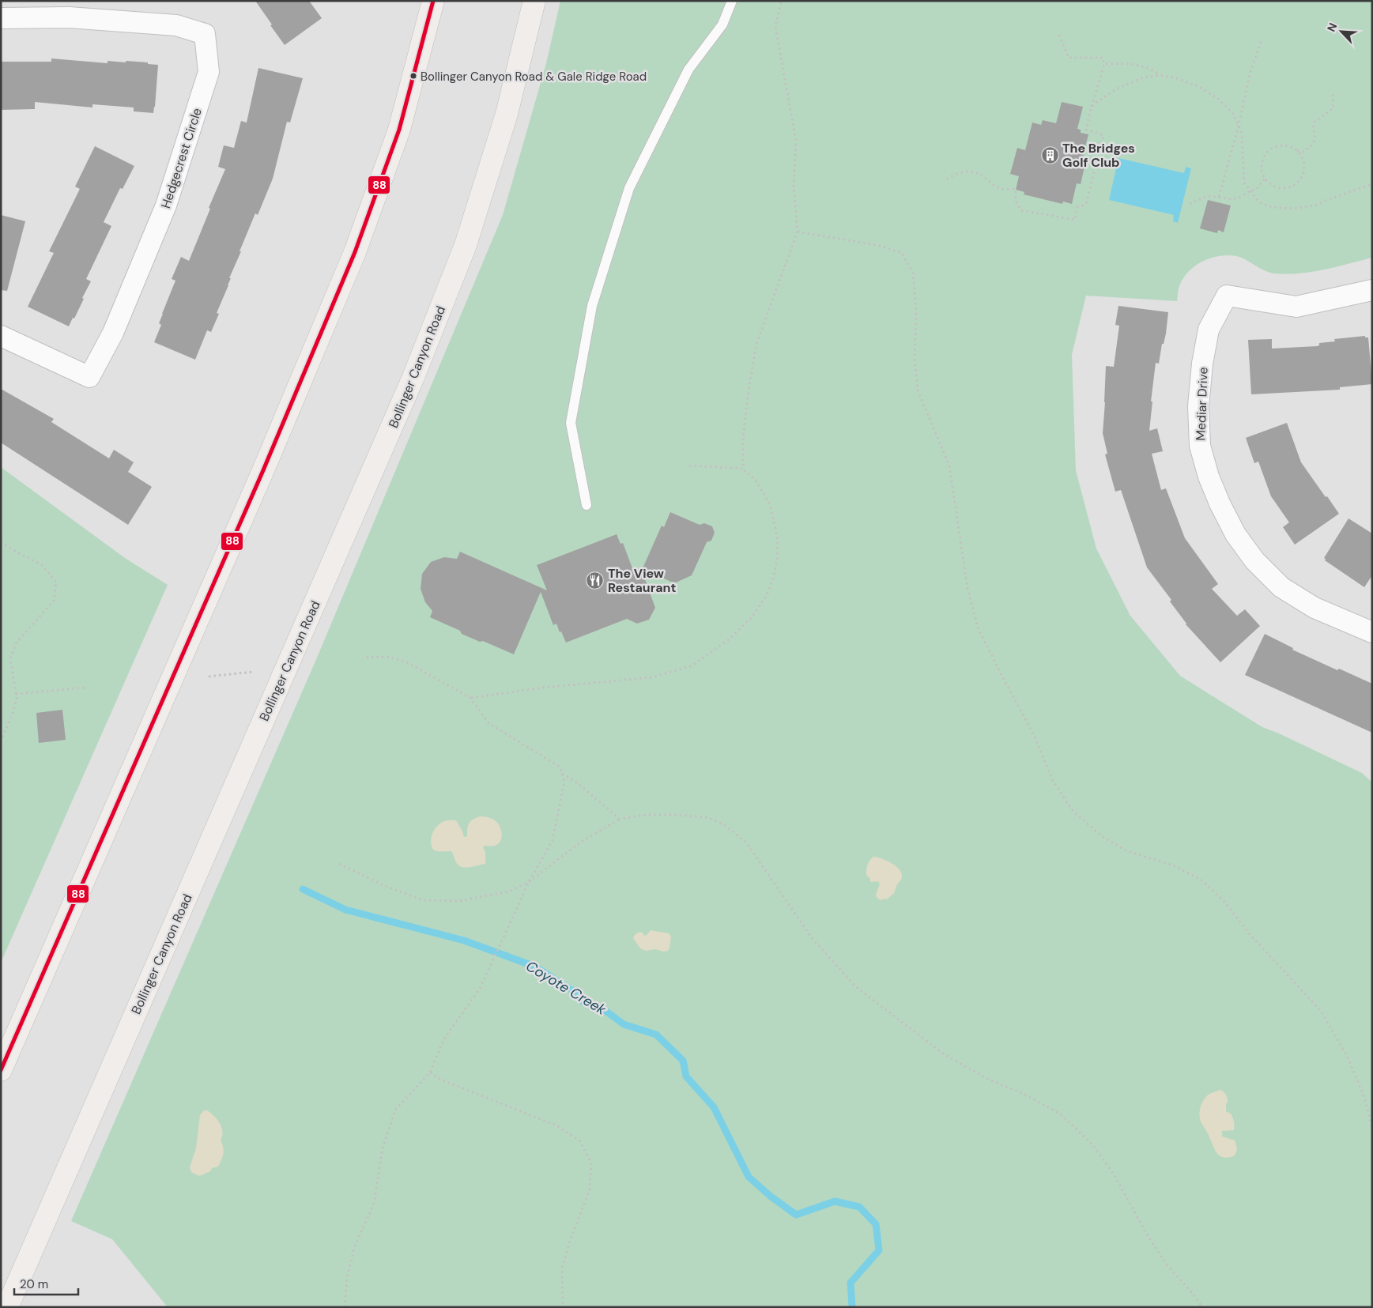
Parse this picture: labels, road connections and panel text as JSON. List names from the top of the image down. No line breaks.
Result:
{"streets":{"main road":["Bollinger Canyon Road"],"street":["Hedgecrest Circle","Mediar Drive"]},"water":["Coyote Creek"],"places":{"other":["Bollinger Canyon Road & Gale Ridge Road"],"building":["The Bridges Golf Club"],"restaurant":["The View Restaurant"]},"lines":["transit line 88"],"scale_bar":"20 m","north":"top left"}
